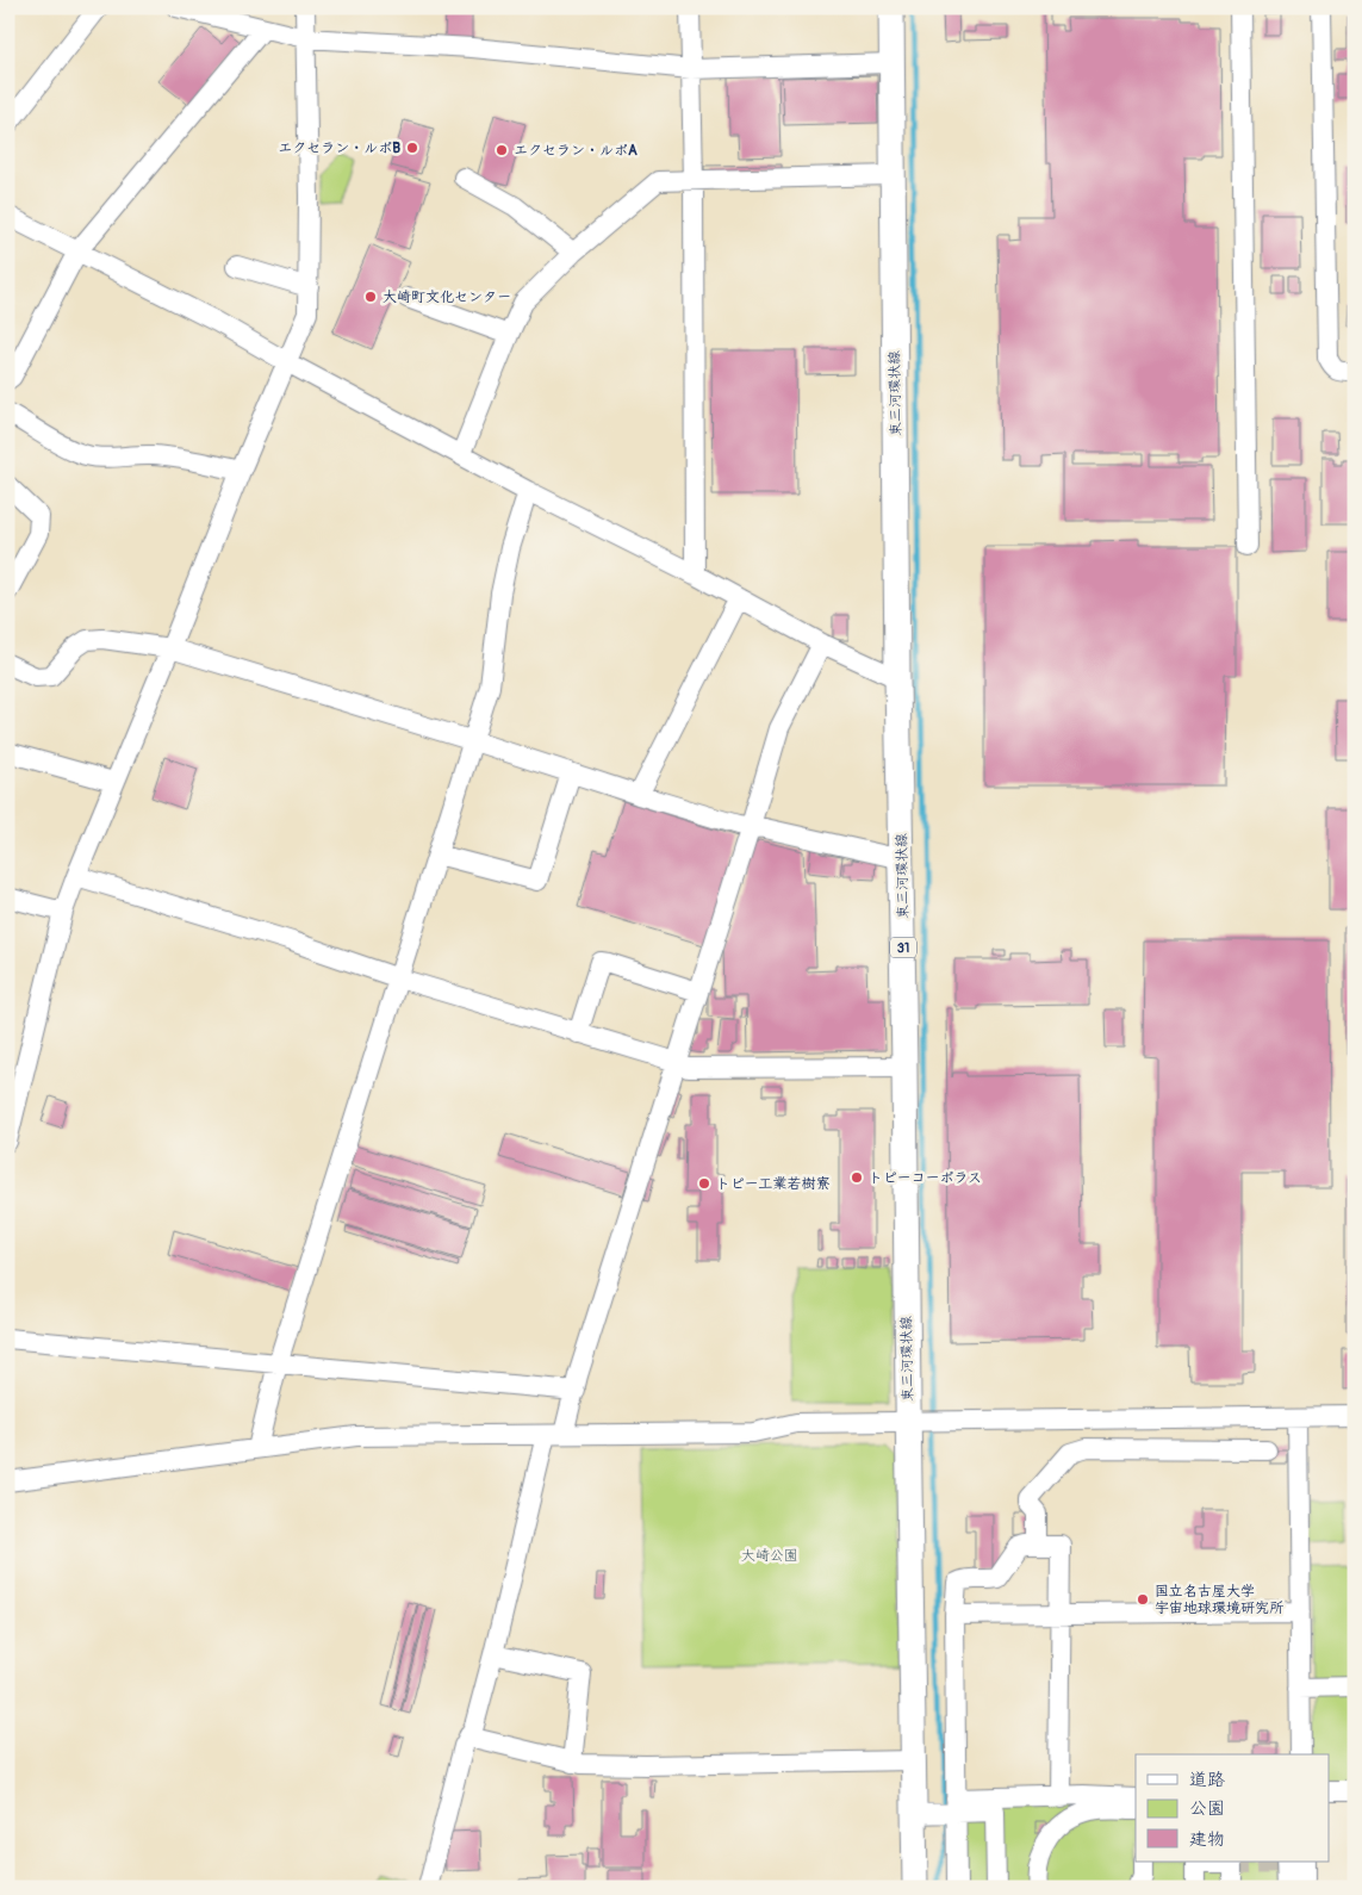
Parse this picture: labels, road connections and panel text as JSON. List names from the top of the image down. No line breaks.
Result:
{"streets":{"main road":["東三河環状線","31"]},"parks":["大崎公園"],"places":["エクセラン・ルポB","エクセラン・ルポA","大崎町文化センター","トピーコーポラス","トピー工業若樹寮","国立名古屋大学 宇宙地球環境研究所"],"legend":["道路","公園","建物"]}
